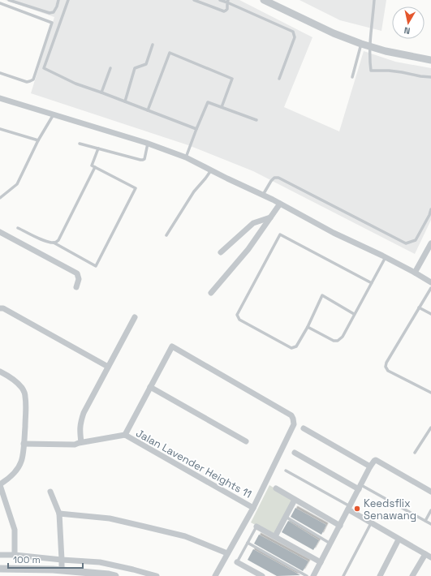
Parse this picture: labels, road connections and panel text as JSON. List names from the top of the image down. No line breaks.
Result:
{"streets":{"street":["Jalan Lavender Heights 11"]},"places":["Keedsflix Senawang"],"scale_bar":"100 m","north":"bottom"}
